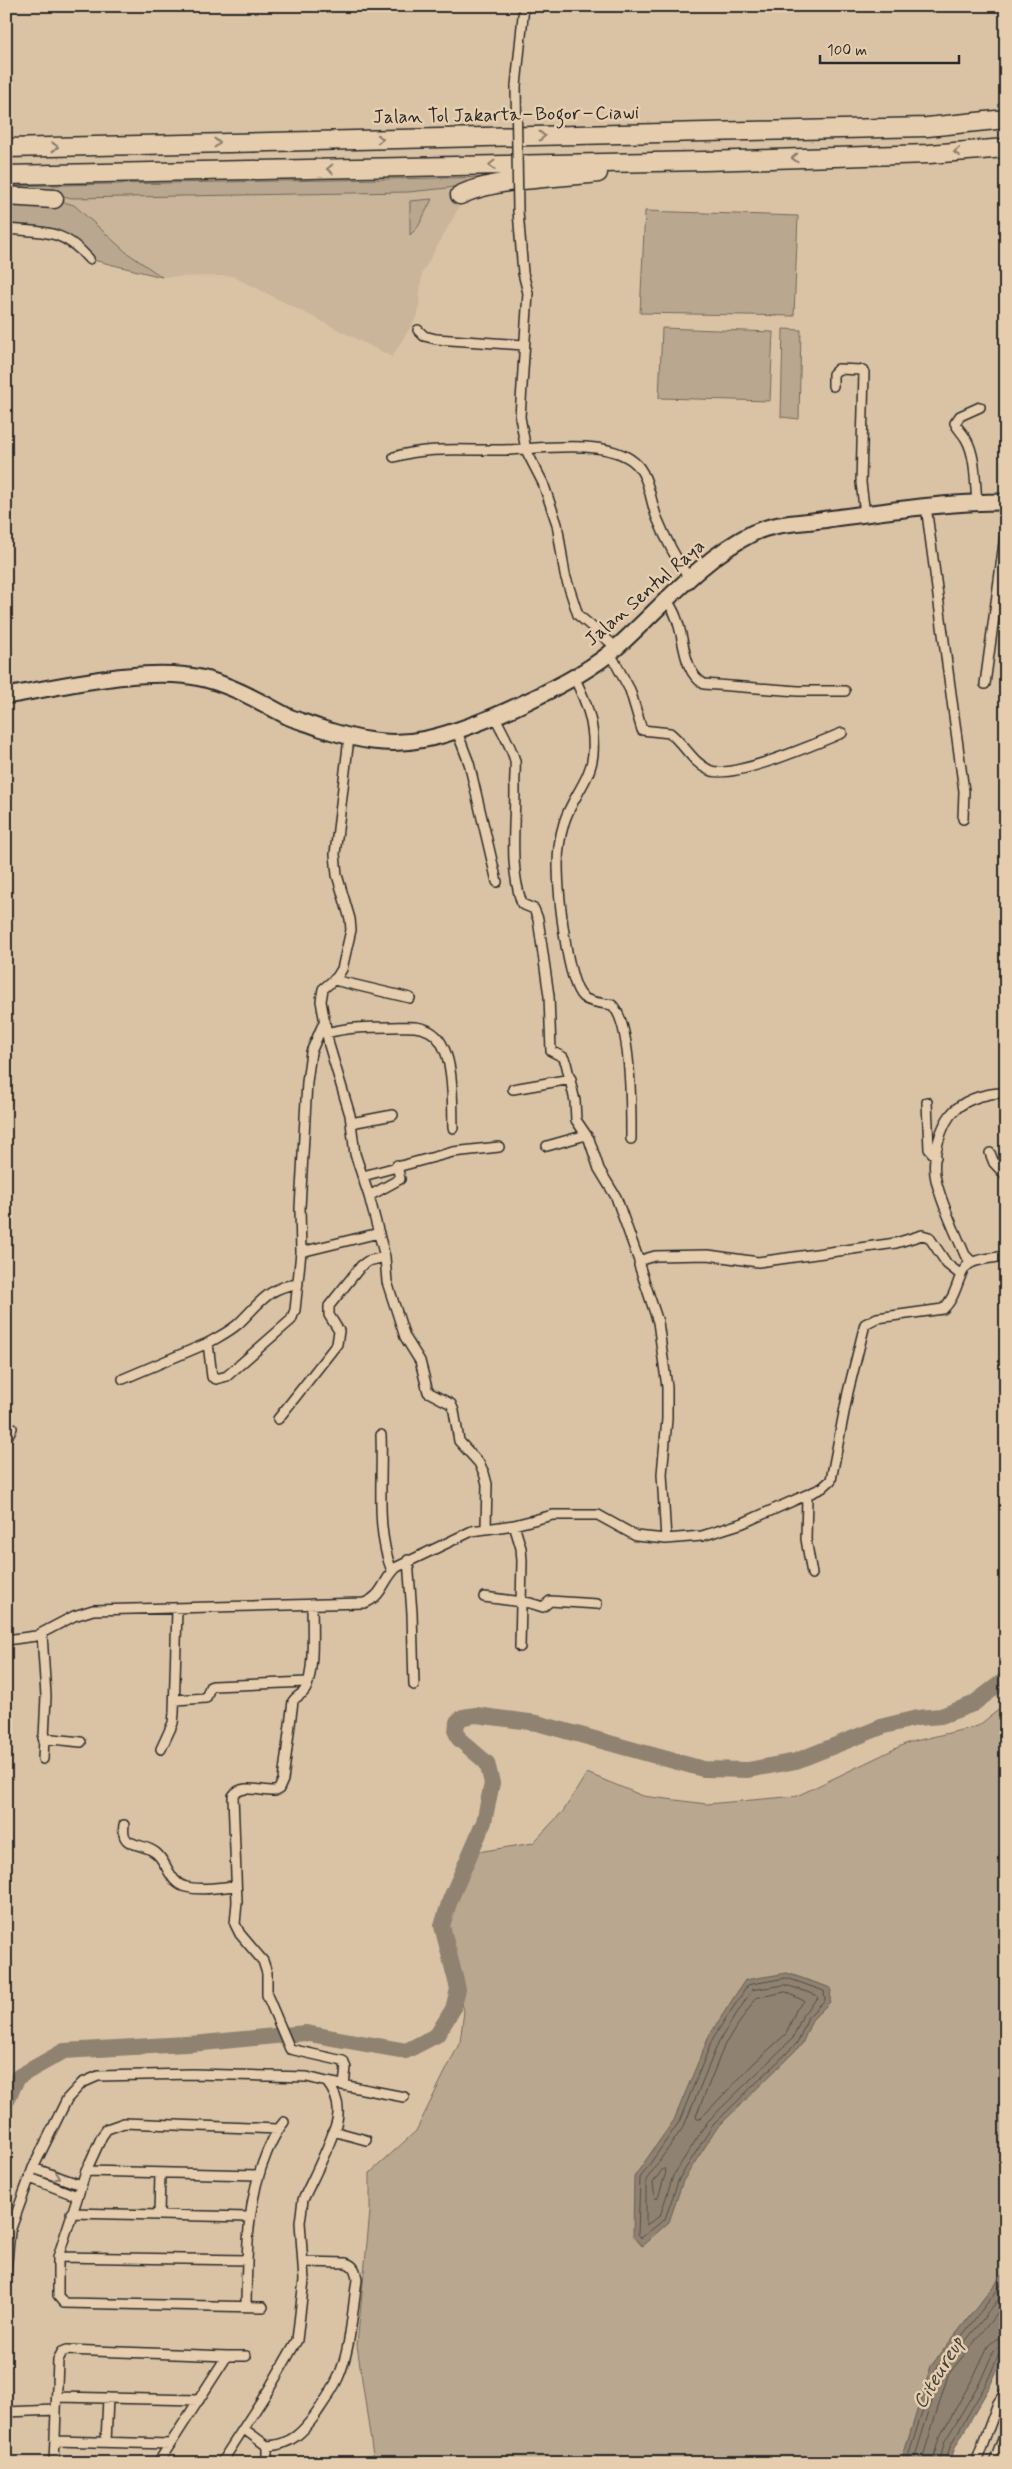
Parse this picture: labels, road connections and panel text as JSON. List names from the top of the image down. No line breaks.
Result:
{"streets":{"highway":["Jalan Tol Jakarta–Bogor–Ciawi"],"main road":["Jalan Sentul Raya"]},"water":["Citeureup"],"scale_bar":"100 m"}
